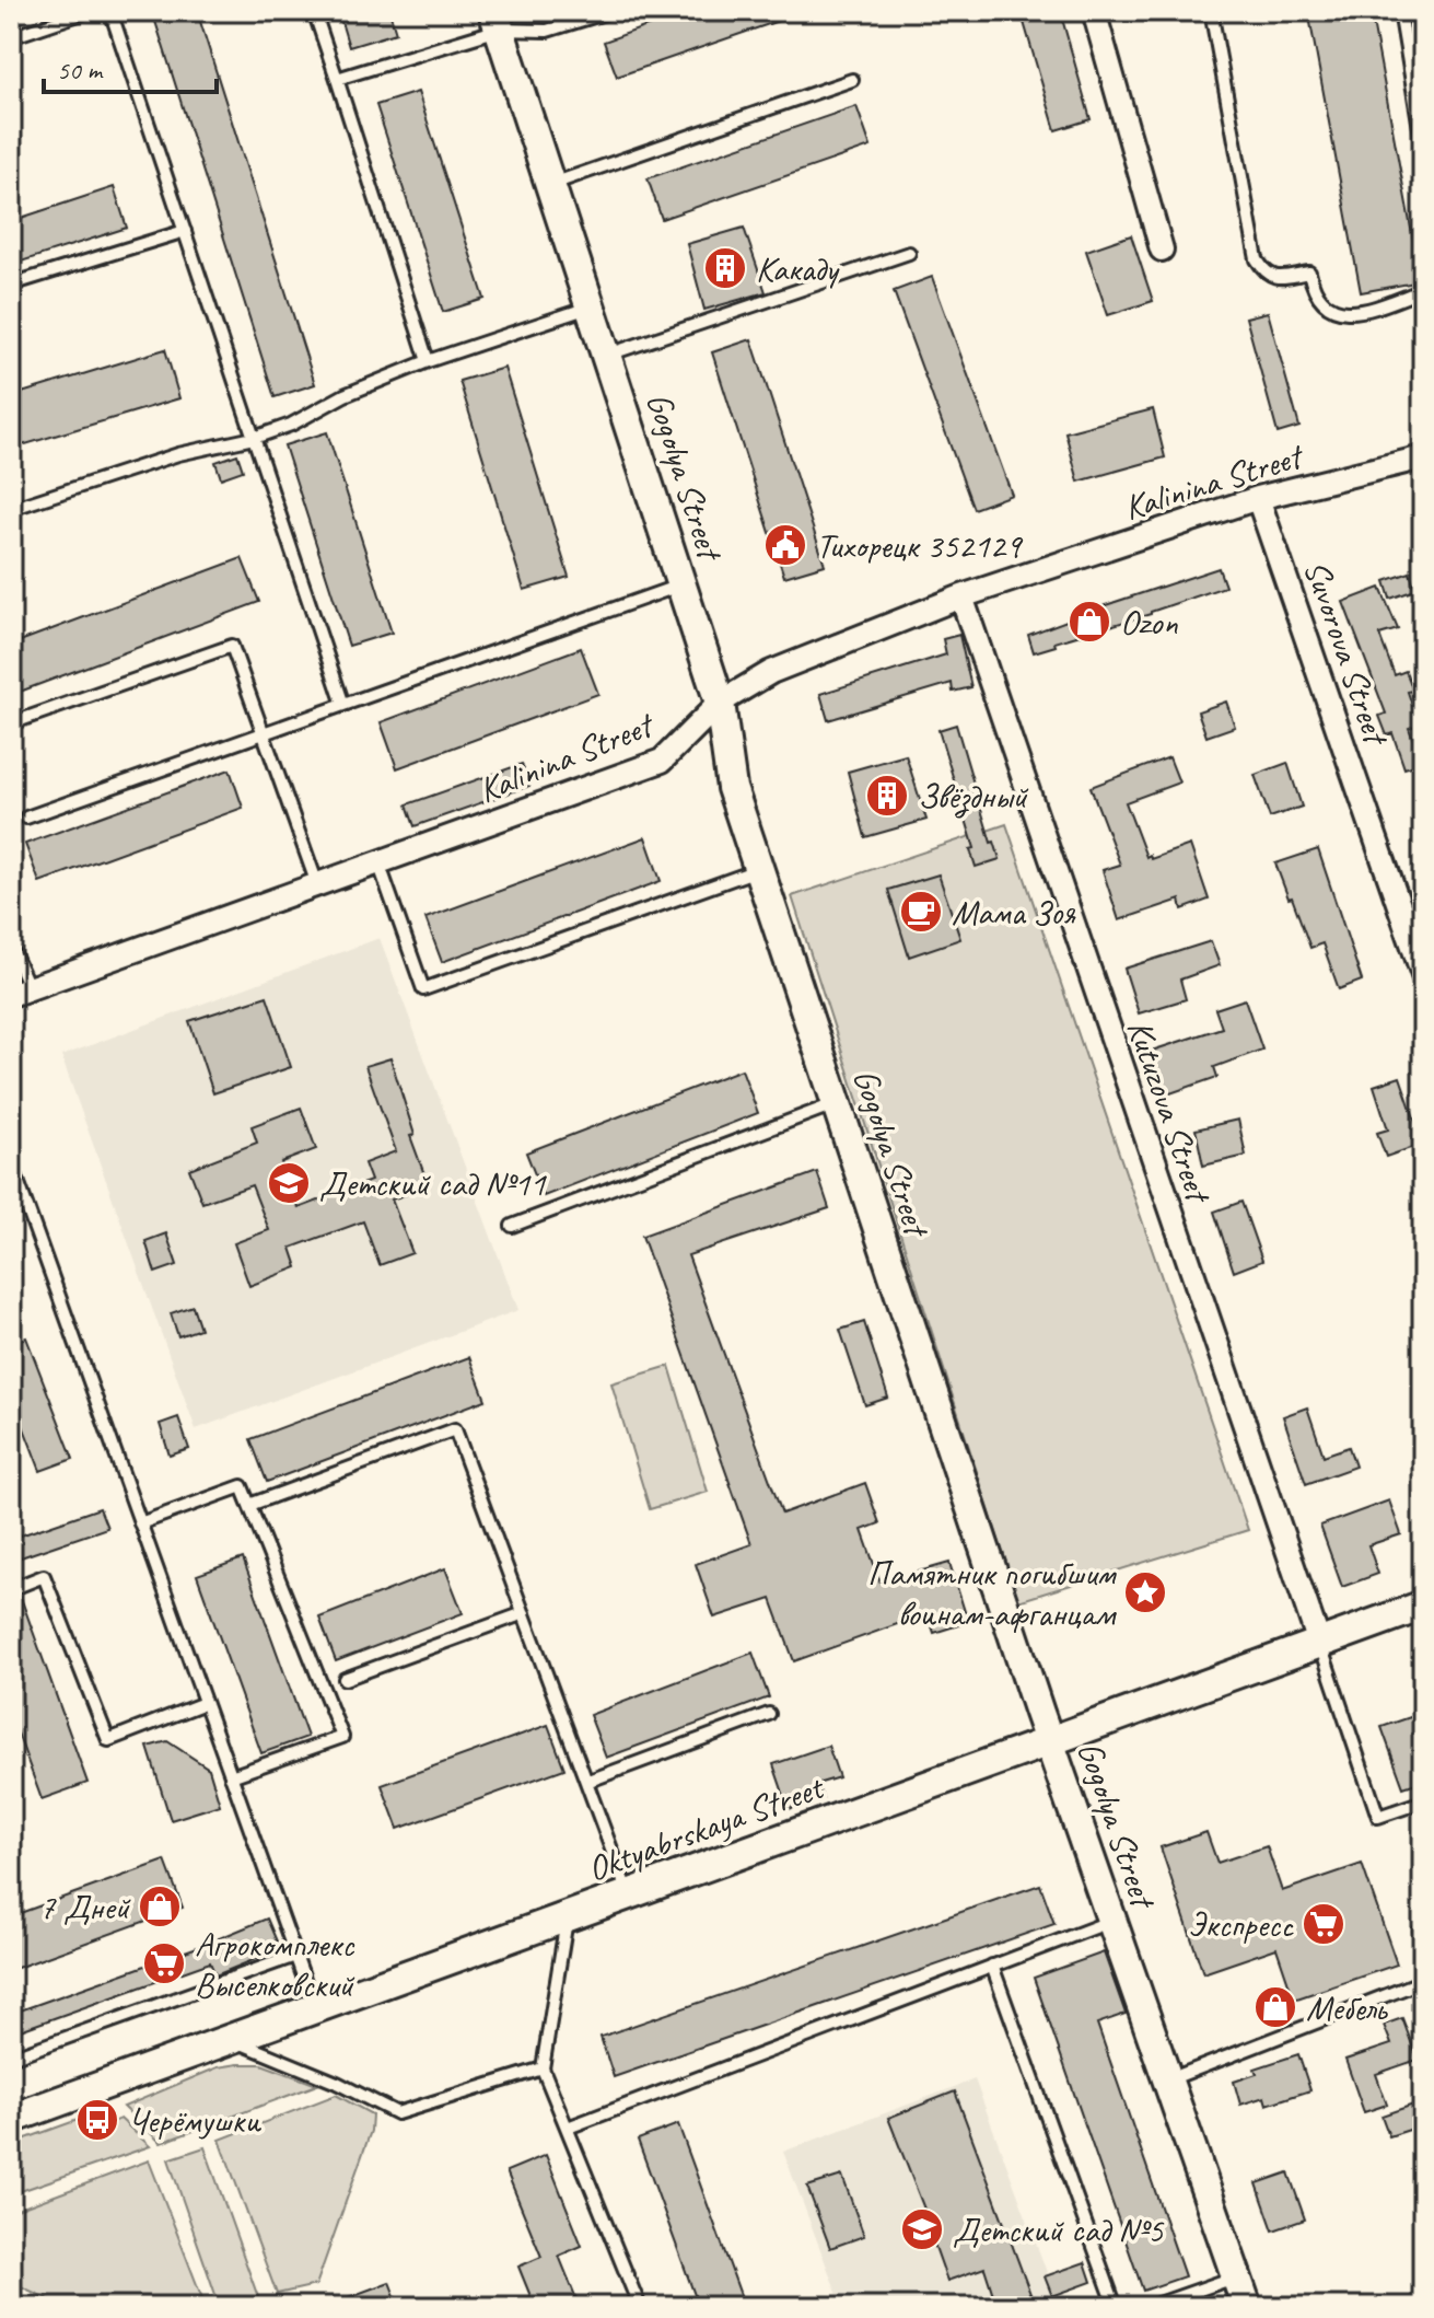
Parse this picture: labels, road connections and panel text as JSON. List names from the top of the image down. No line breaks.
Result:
{"streets":{"main road":["Gogolya Street","Oktyabrskaya Street"],"street":["Kalinina Street","Suvorova Street","Kutuzova Street"]},"crossings":[["Gogolya Street","Kalinina Street"],["Gogolya Street","Oktyabrskaya Street"],["Kalinina Street","Suvorova Street"],["Kalinina Street","Kutuzova Street"],["Kutuzova Street","Oktyabrskaya Street"]],"places":{"building":["Какаду","Звёздный"],"public building":["Тихорецк 352129"],"shop":["Ozon","7 Дней","Мебель"],"cafe":["Мама Зоя"],"school or university":["Детский сад №11","Детский сад №5"],"place":["Памятник погибшим воинам-афганцам"],"supermarket":["Экспресс","Агрокомплекс Выселковский"],"bus stop":["Черёмушки"]},"scale_bar":"50 m"}
